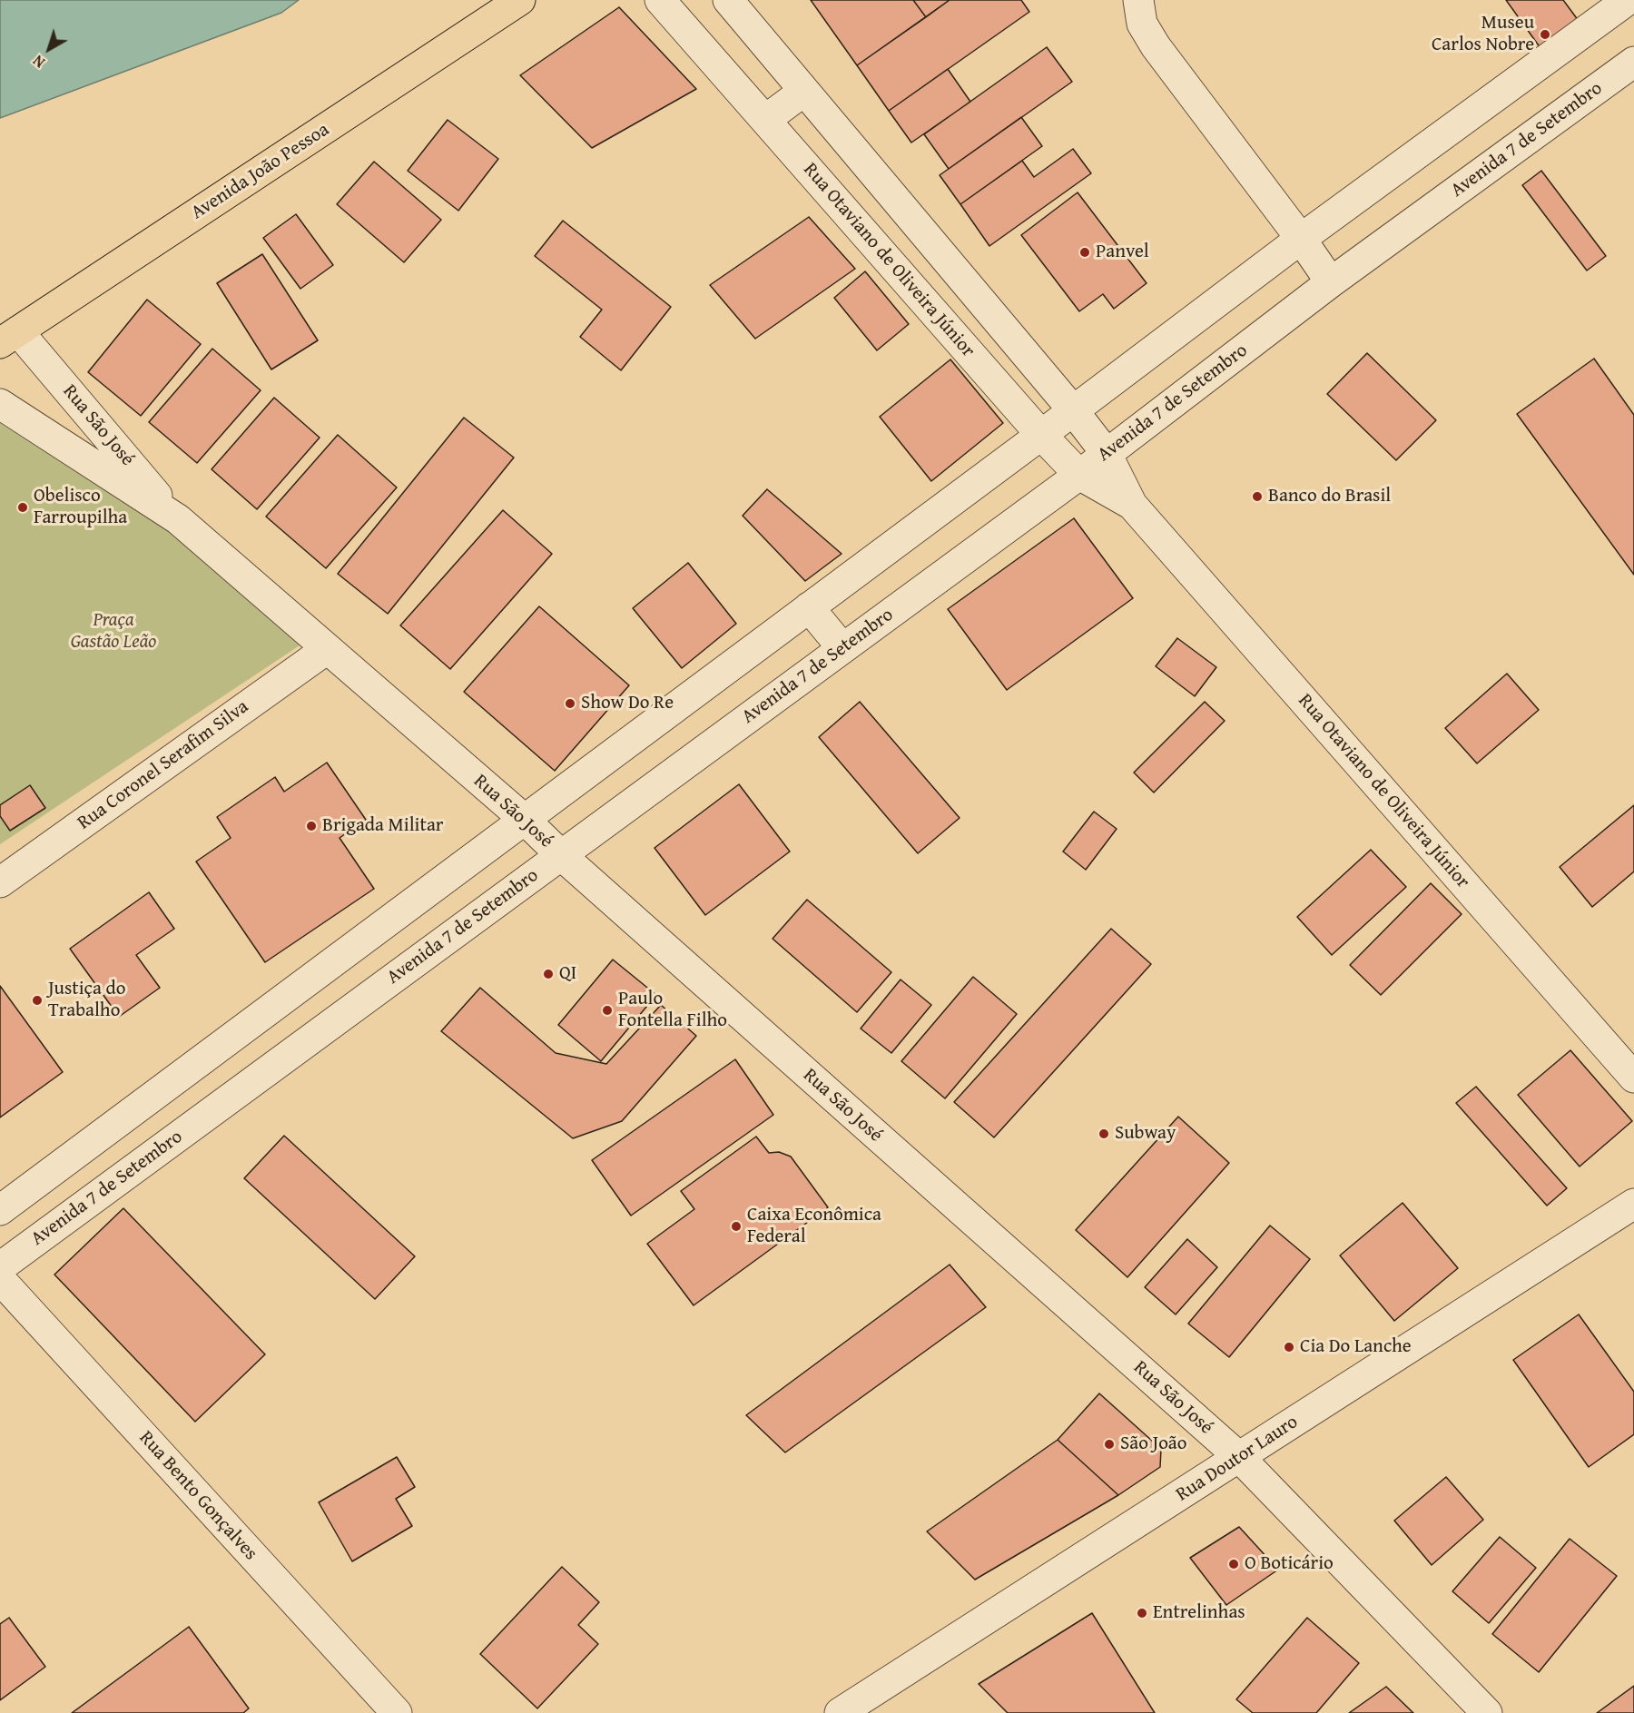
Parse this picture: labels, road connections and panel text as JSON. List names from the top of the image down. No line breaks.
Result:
{"streets":{"main road":["Avenida João Pessoa"],"street":["Avenida 7 de Setembro","Rua Otaviano de Oliveira Júnior","Rua São José","Rua Coronel Serafim Silva","Rua Doutor Lauro","Rua Bento Gonçalves"]},"crossings":[["Avenida 7 de Setembro","Rua Otaviano de Oliveira Júnior"],["Avenida 7 de Setembro","Rua São José"],["Avenida João Pessoa","Rua São José"],["Rua São José","Rua Coronel Serafim Silva"],["Rua São José","Rua Doutor Lauro"]],"parks":["Praça Gastão Leão"],"places":["Museu Carlos Nobre","Panvel","Banco do Brasil","Obelisco Farroupilha","Show Do Re","Brigada Militar","QI","Justiça do Trabalho","Paulo Fontella Filho","Subway","Caixa Econômica Federal","Cia Do Lanche","São João","O Boticário","Entrelinhas"],"north":"bottom left"}
